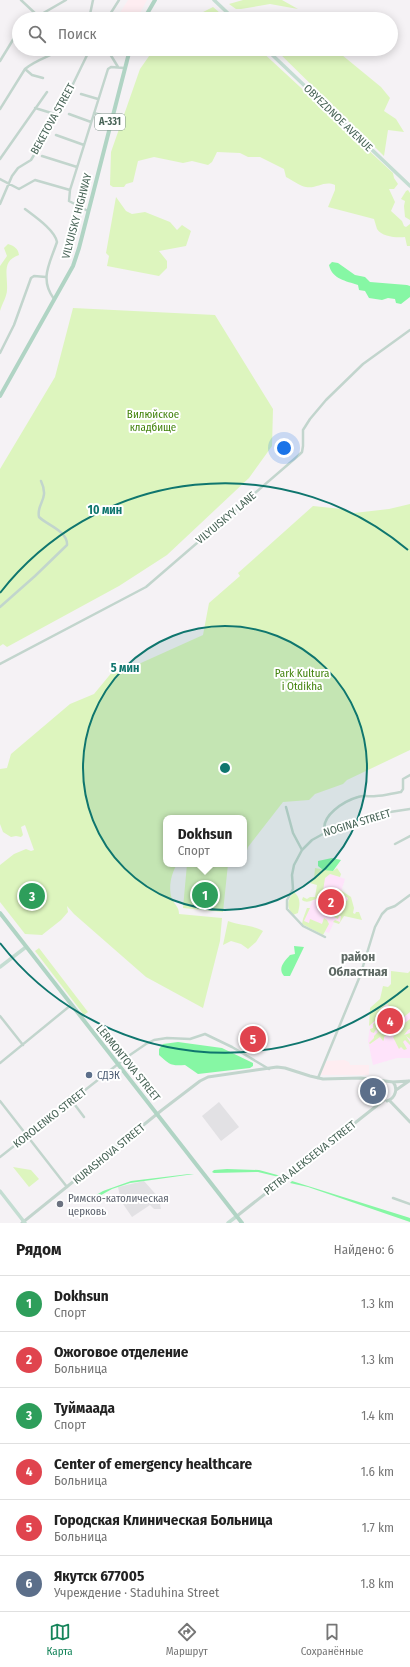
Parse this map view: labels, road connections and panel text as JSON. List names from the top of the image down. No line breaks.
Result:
{"streets":{"main road":["OBYEZDNOE AVENUE","А-331","VILYUISKY HIGHWAY","LERMONTOVA STREET"],"street":["BEKETOVA STREET","VILYUISKYY LANE","NOGINA STREET","KOROLENKO STREET","KURASHOVA STREET","PETRA ALEKSEEVA STREET"]},"crossings":[["LERMONTOVA STREET","KOROLENKO STREET"],["LERMONTOVA STREET","KURASHOVA STREET"],["LERMONTOVA STREET","PETRA ALEKSEEVA STREET"],["KOROLENKO STREET","KURASHOVA STREET"],["KURASHOVA STREET","PETRA ALEKSEEVA STREET"]],"districts":["район Областная"],"parks":["Вилюйское кладбище","Park Kultura i Otdikha"],"places":["СДЭК","Римско-католическая церковь"],"page":{"search":"Поиск","popup":["Dokhsun","Спорт"],"pins":["1","3","2","4","5","6"],"heading":["Рядом","Найдено: 6"],"list":[{"mark":"1","name":"Dokhsun","note":"Спорт","value":"1.3 km"},{"mark":"2","name":"Ожоговое отделение","note":"Больница","value":"1.3 km"},{"mark":"3","name":"Туймаада","note":"Спорт","value":"1.4 km"},{"mark":"4","name":"Center of emergency healthcare","note":"Больница","value":"1.6 km"},{"mark":"5","name":"Городская Клиническая Больница","note":"Больница","value":"1.7 km"},{"mark":"6","name":"Якутск 677005","note":"Учреждение · Staduhina Street","value":"1.8 km"}],"nav":["Карта","Маршрут","Сохранённые"]},"rings":["10 мин","5 мин"]}
